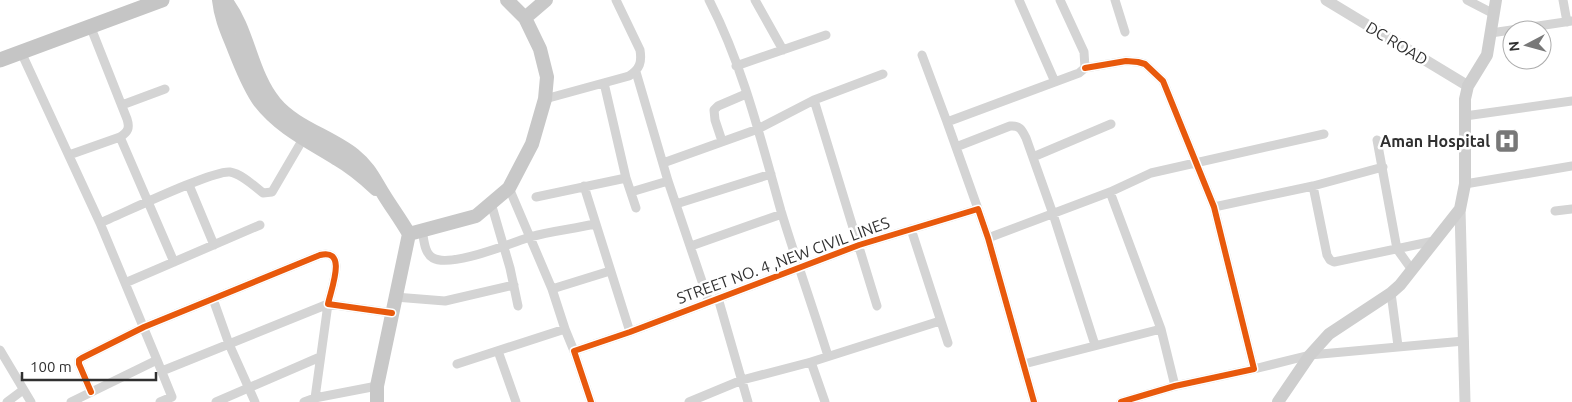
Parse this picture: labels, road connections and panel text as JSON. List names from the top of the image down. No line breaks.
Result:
{"streets":{"street":["DC ROAD","STREET NO. 4 ,NEW CIVIL LINES"]},"places":{"hospital":["Aman Hospital"]},"scale_bar":"100 m","north":"left"}
